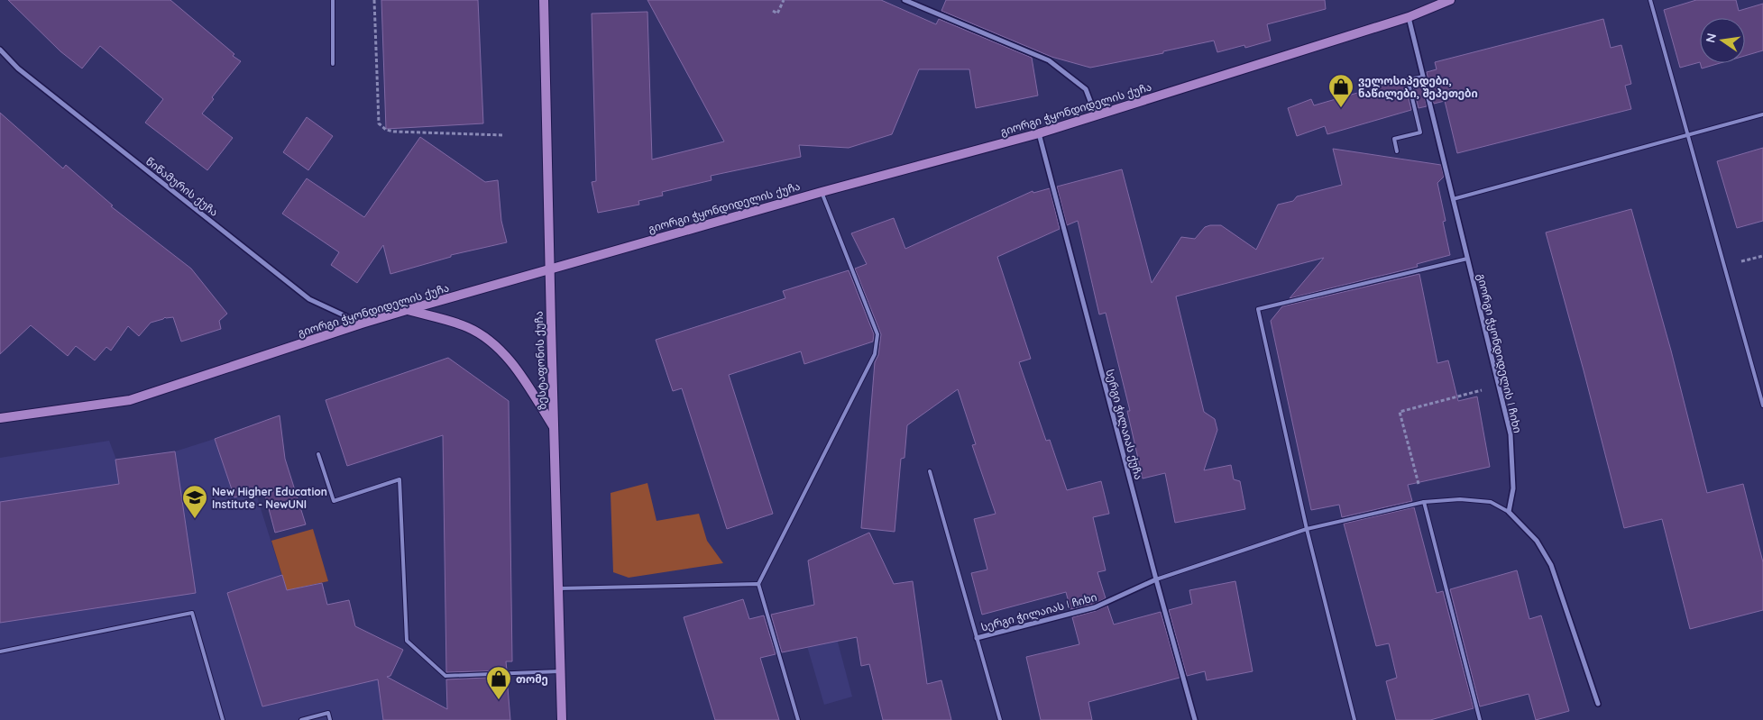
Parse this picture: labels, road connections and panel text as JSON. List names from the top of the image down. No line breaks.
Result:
{"streets":{"street":["გიორგი ჭყონდიდელის ქუჩა","წიწამურის ქუჩა","გიორგი ჭყონდიდელის I ჩიხი","ზესტაფონის ქუჩა","სერგი ჭილაიას ქუჩა","სერგი ჭილაიას I ჩიხი"]},"crossings":[["გიორგი ჭყონდიდელის ქუჩა","წიწამურის ქუჩა"],["გიორგი ჭყონდიდელის ქუჩა","გიორგი ჭყონდიდელის I ჩიხი"],["გიორგი ჭყონდიდელის ქუჩა","ზესტაფონის ქუჩა"],["გიორგი ჭყონდიდელის ქუჩა","სერგი ჭილაიას ქუჩა"],["სერგი ჭილაიას ქუჩა","სერგი ჭილაიას I ჩიხი"]],"places":{"shop":["ველოსიპედები, ნაწილები, შეპეთები","თომე"],"school or university":["New Higher Education Institute - NewUNI"]},"north":"left"}
